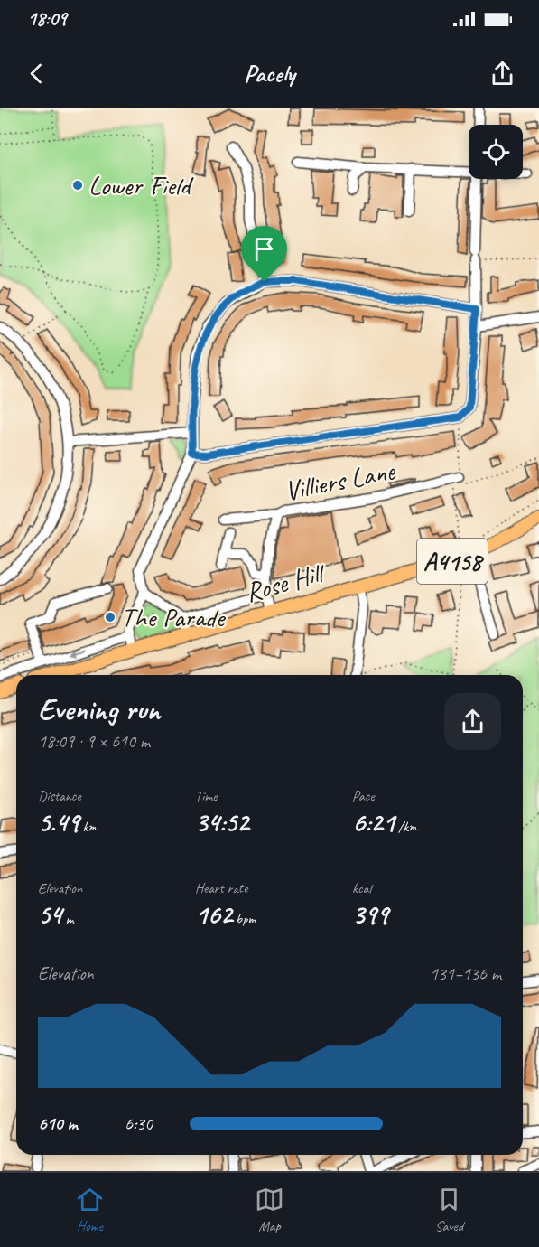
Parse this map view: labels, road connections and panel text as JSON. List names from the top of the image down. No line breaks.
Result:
{"streets":{"main road":["A4158","Rose Hill"],"street":["Villiers Lane"]},"crossings":[["Villiers Lane","Rose Hill"]],"places":["Lower Field","The Parade"],"page":{"status":"18:09","header":"Pacely","heading":["Evening run","18:09 · 9 × 610 m"],"stats":[["Distance","5.49 km"],["Time","34:52"],["Pace","6:21 /km"],["Elevation","54 m"],["Heart rate","162 bpm"],["kcal","399"]],"chart":["Elevation","131–136 m"],"list":[{"name":"610 m","note":"6:30"}],"tabs":["Home","Map","Saved"]}}
